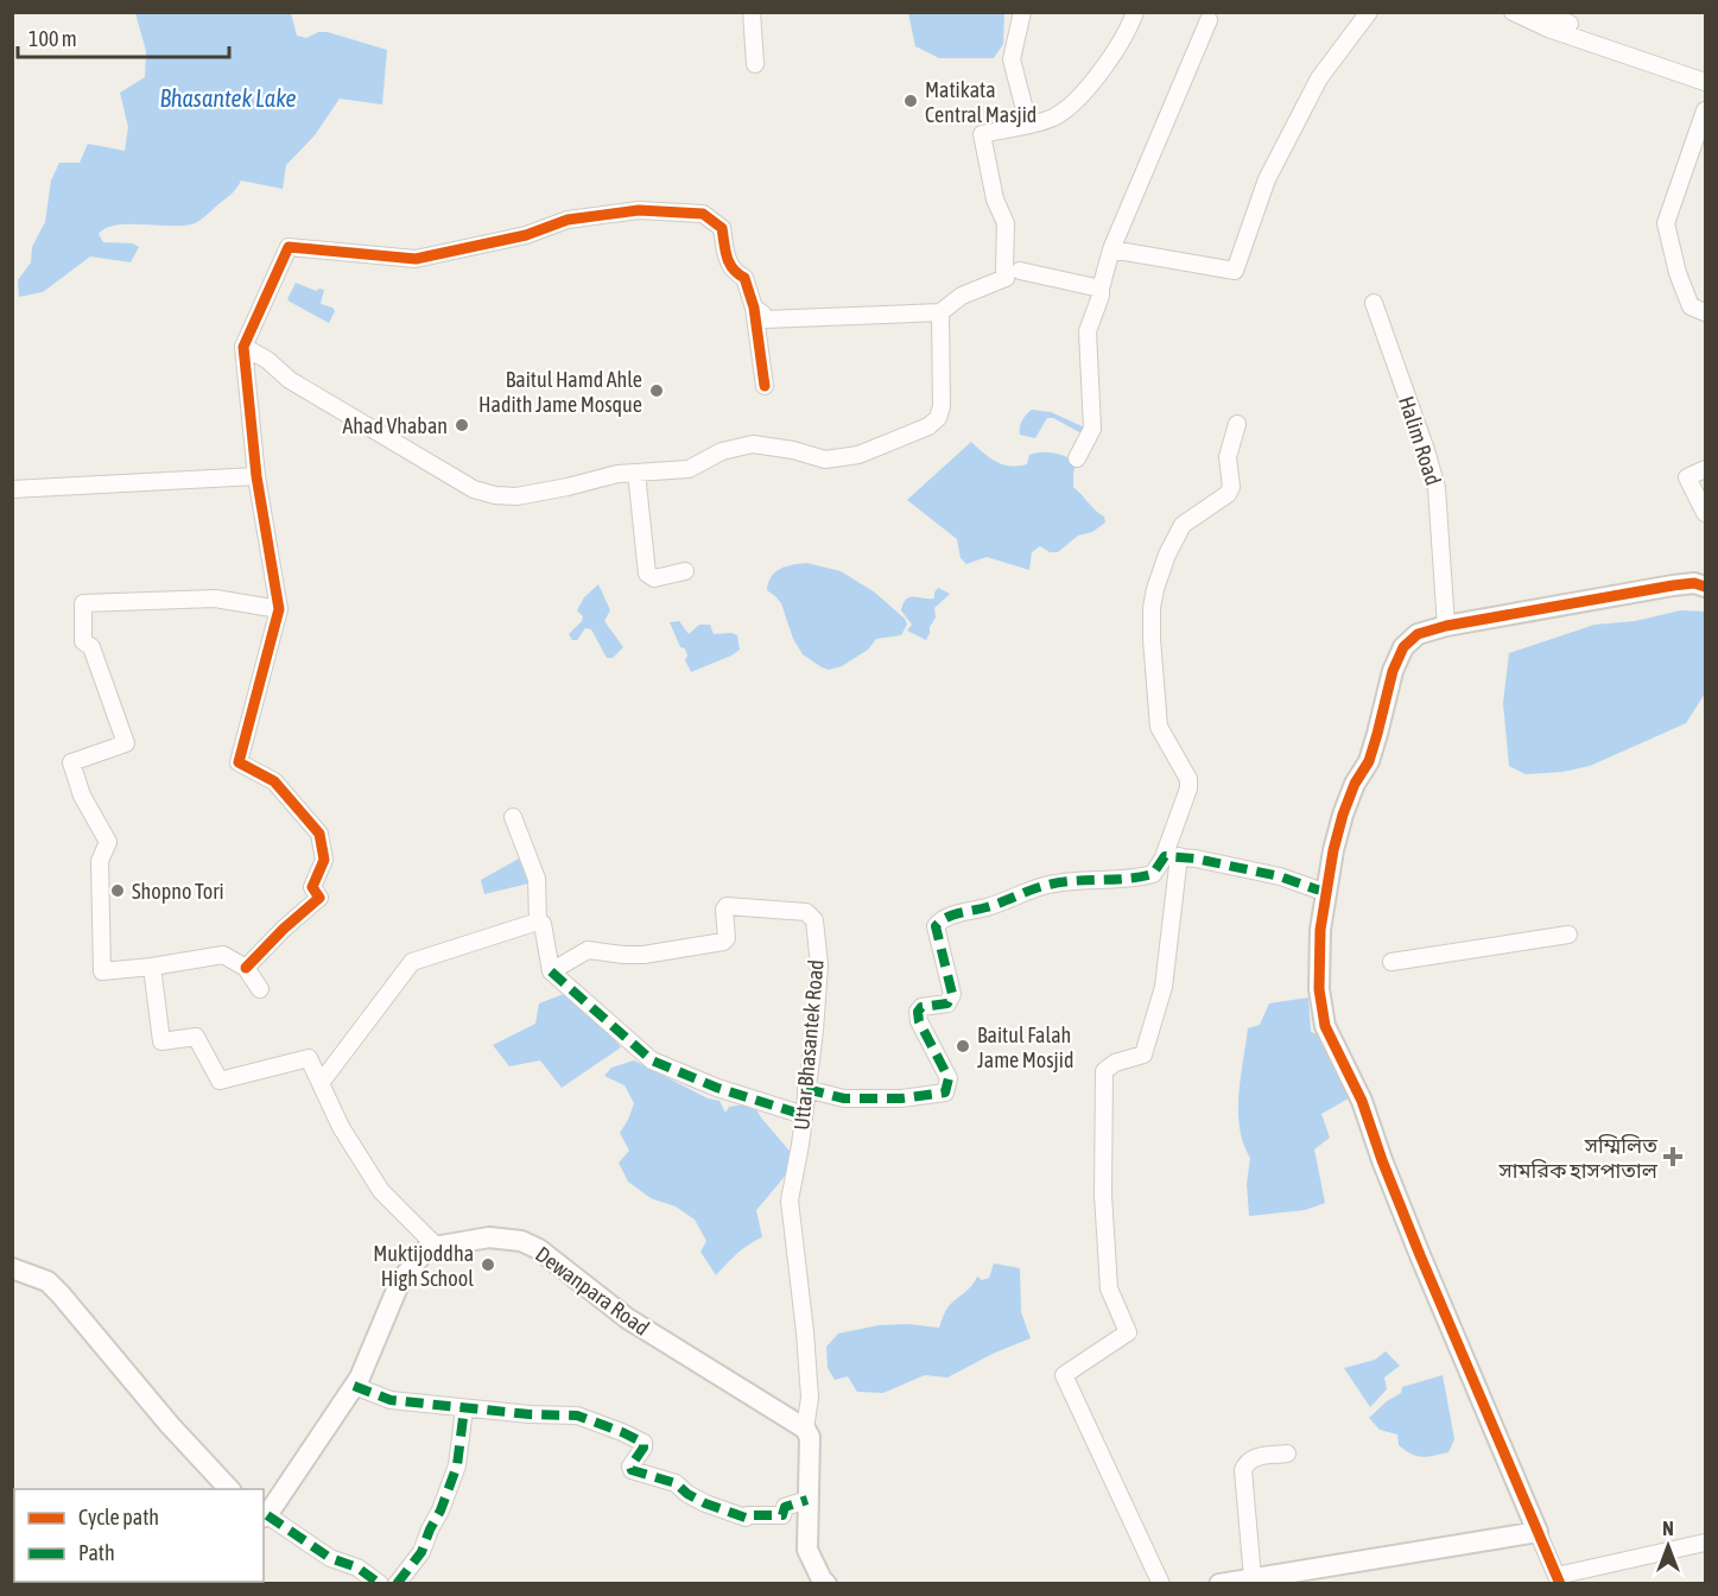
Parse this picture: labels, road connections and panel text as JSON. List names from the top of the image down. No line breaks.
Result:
{"streets":{"street":["Halim Road","Uttar Bhasantek Road","Dewanpara Road"]},"crossings":[["Uttar Bhasantek Road","Dewanpara Road"]],"water":["Bhasantek Lake"],"places":{"other":["Matikata Central Masjid","Baitul Hamd Ahle Hadith Jame Mosque","Ahad Vhaban","Shopno Tori","Baitul Falah Jame Mosjid","Muktijoddha High School"],"health":["সম্মিলিত সামরিক হাসপাতাল"]},"legend":["Cycle path","Path"],"scale_bar":"100 m","north":"top"}
